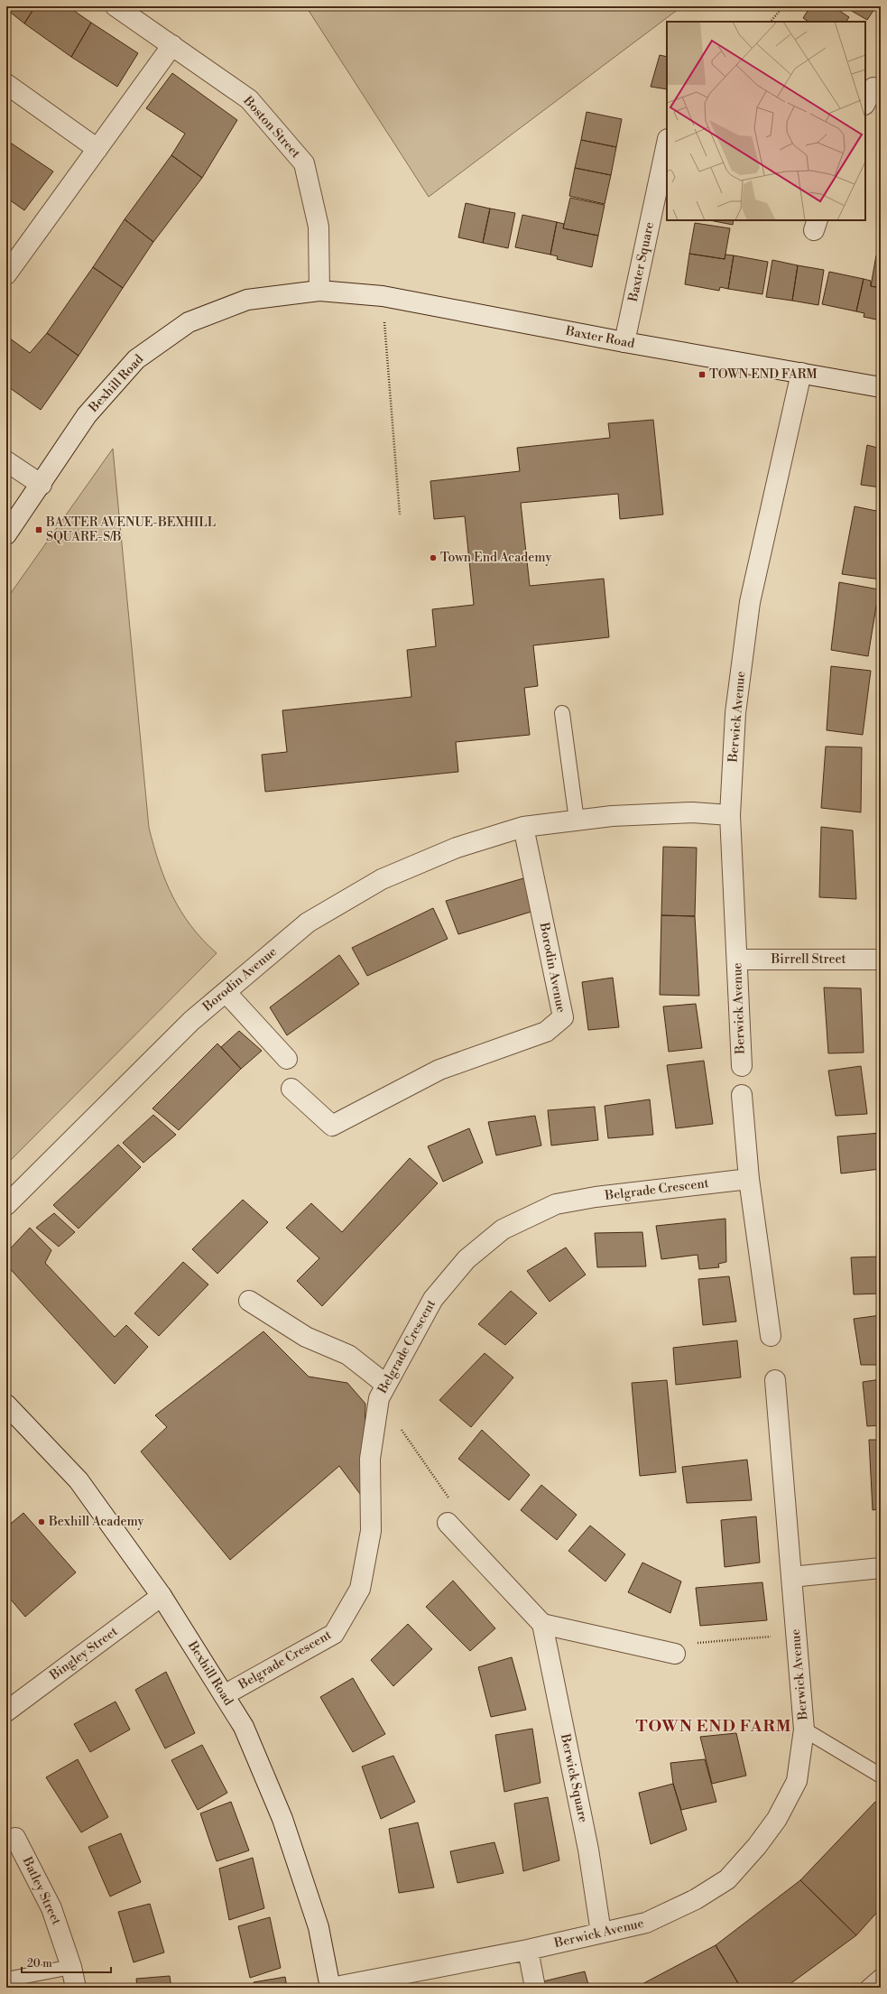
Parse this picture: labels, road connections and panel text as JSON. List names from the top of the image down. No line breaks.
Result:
{"streets":{"street":["Boston Street","Baxter Square","Baxter Road","Bexhill Road","Berwick Avenue","Birrell Street","Borodin Avenue","Belgrade Crescent","Bingley Street","Berwick Square","Batley Street"]},"crossings":[["Boston Street","Baxter Road"],["Boston Street","Bexhill Road"],["Baxter Square","Baxter Road"],["Baxter Road","Bexhill Road"],["Baxter Road","Berwick Avenue"],["Bexhill Road","Berwick Avenue"],["Bexhill Road","Belgrade Crescent"],["Bexhill Road","Bingley Street"],["Berwick Avenue","Birrell Street"],["Berwick Avenue","Borodin Avenue"],["Berwick Avenue","Berwick Square"]],"districts":["TOWN END FARM"],"places":{"transit":["TOWN END FARM","BAXTER AVENUE-BEXHILL SQUARE-S/B"],"other":["Town End Academy","Bexhill Academy"]},"scale_bar":"20 m"}
